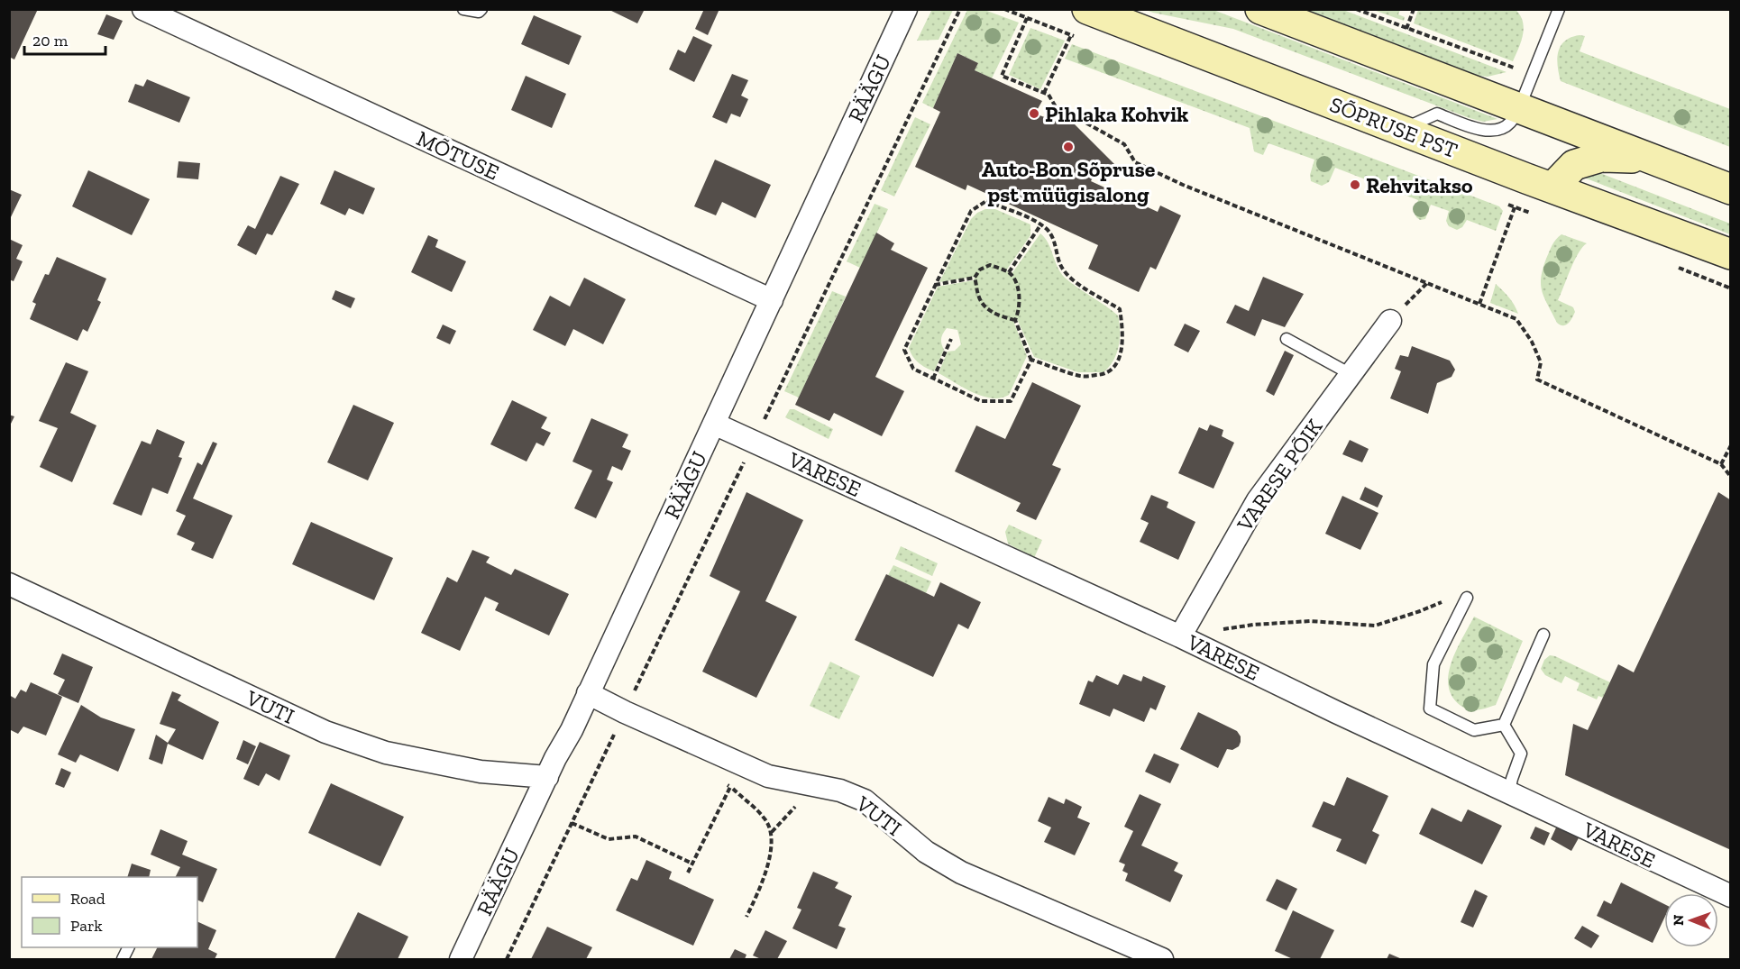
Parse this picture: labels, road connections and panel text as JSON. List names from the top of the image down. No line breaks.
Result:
{"streets":{"main road":["SÕPRUSE PST"],"street":["RÄÄGU","MÕTUSE","VARESE","VARESE PÕIK","VUTI"]},"crossings":[["RÄÄGU","MÕTUSE"],["RÄÄGU","VARESE"],["RÄÄGU","VUTI"],["VARESE","VARESE PÕIK"]],"places":["Pihlaka Kohvik","Auto-Bon Sõpruse pst müügisalong","Rehvitakso"],"legend":["Road","Park"],"scale_bar":"20 m","north":"left"}
